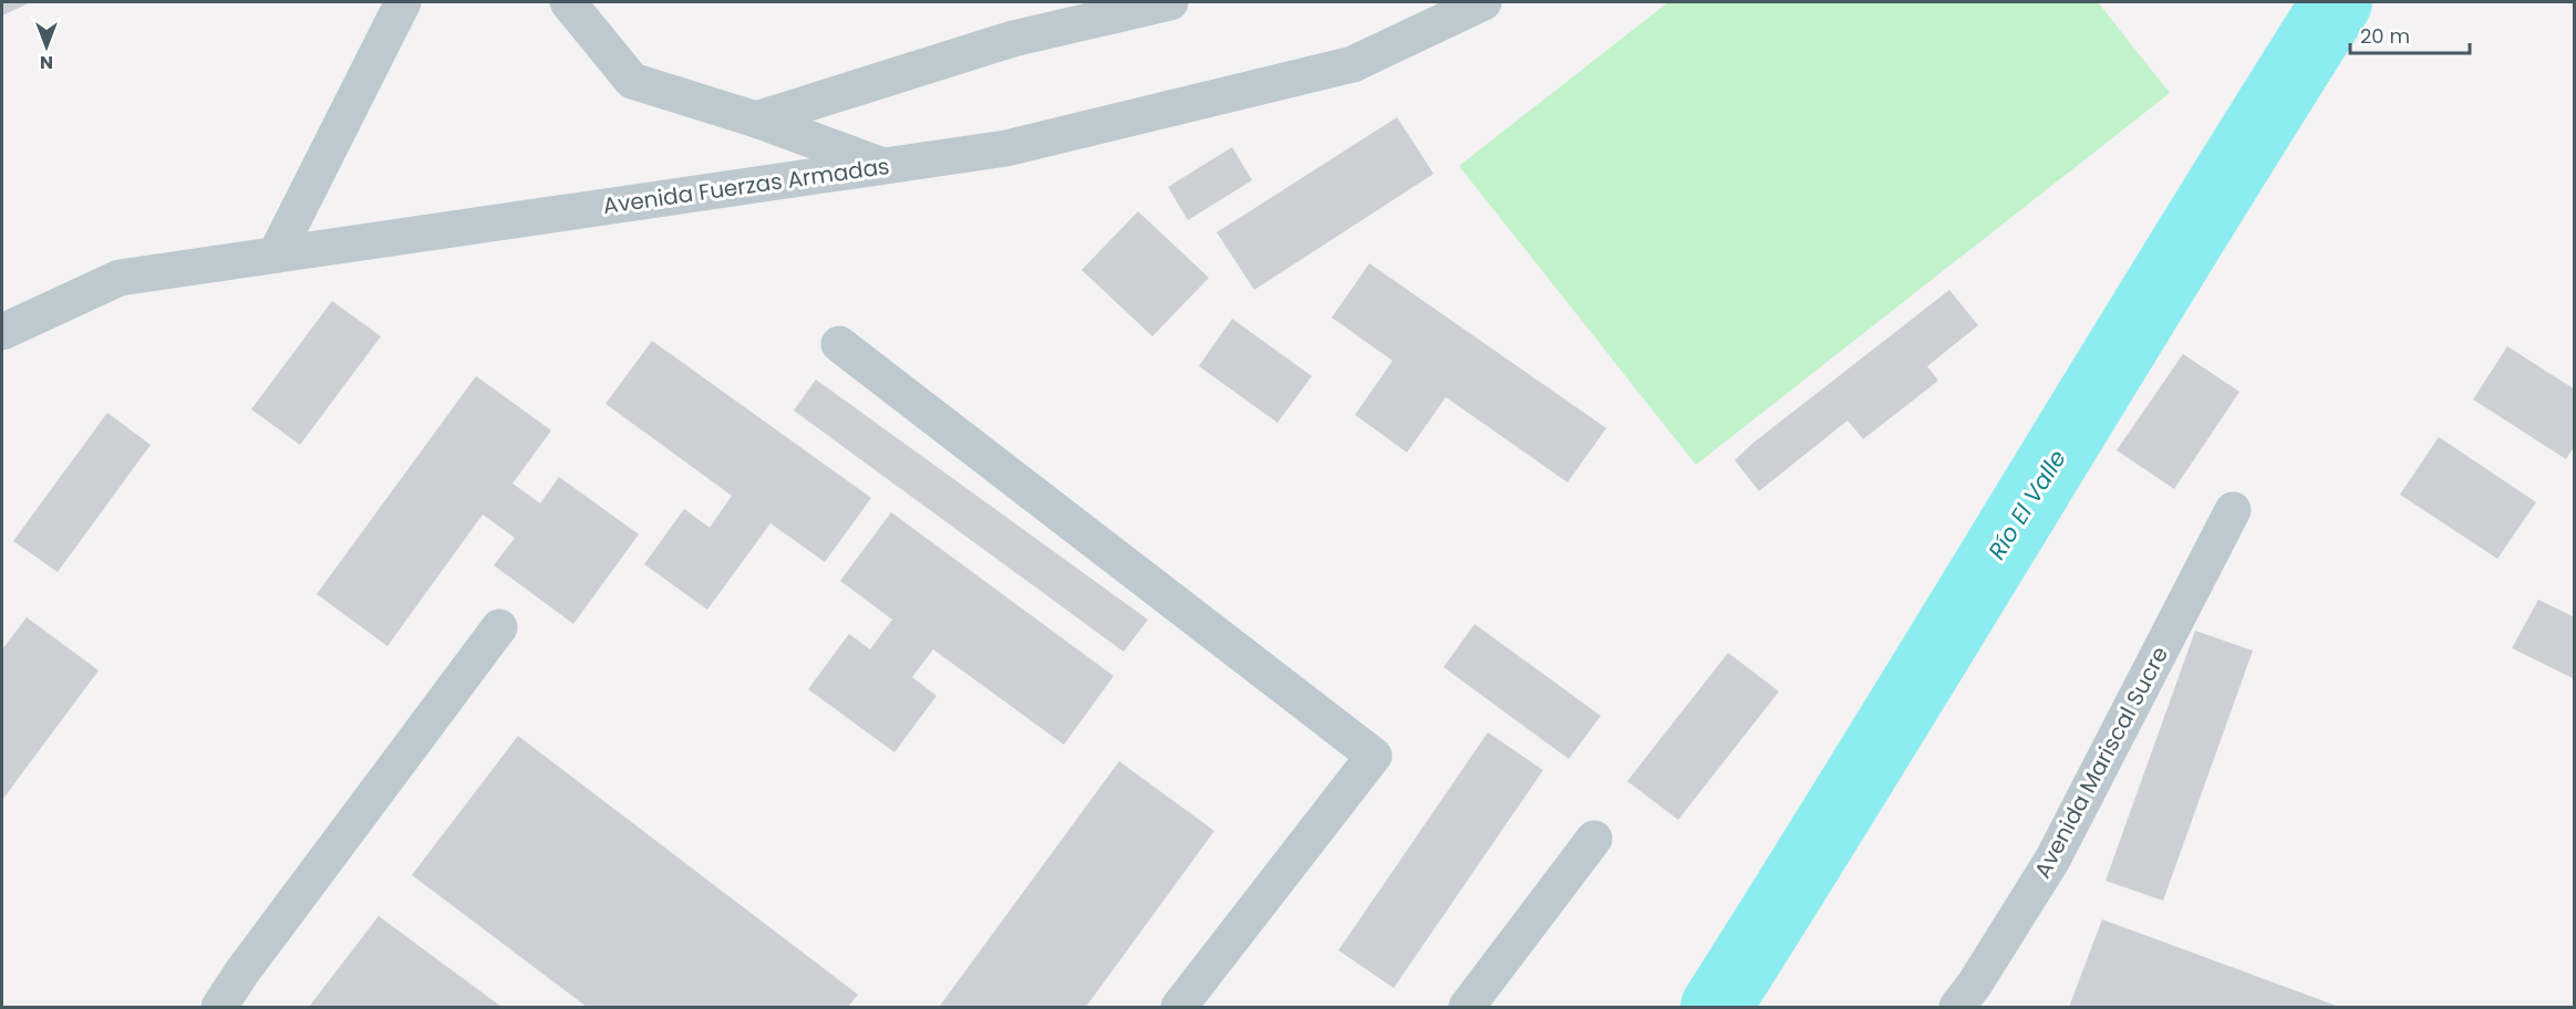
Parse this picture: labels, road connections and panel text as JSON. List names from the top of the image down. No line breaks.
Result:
{"streets":{"street":["Avenida Fuerzas Armadas","Avenida Mariscal Sucre"]},"water":["Río El Valle"],"scale_bar":"20 m","north":"bottom"}
